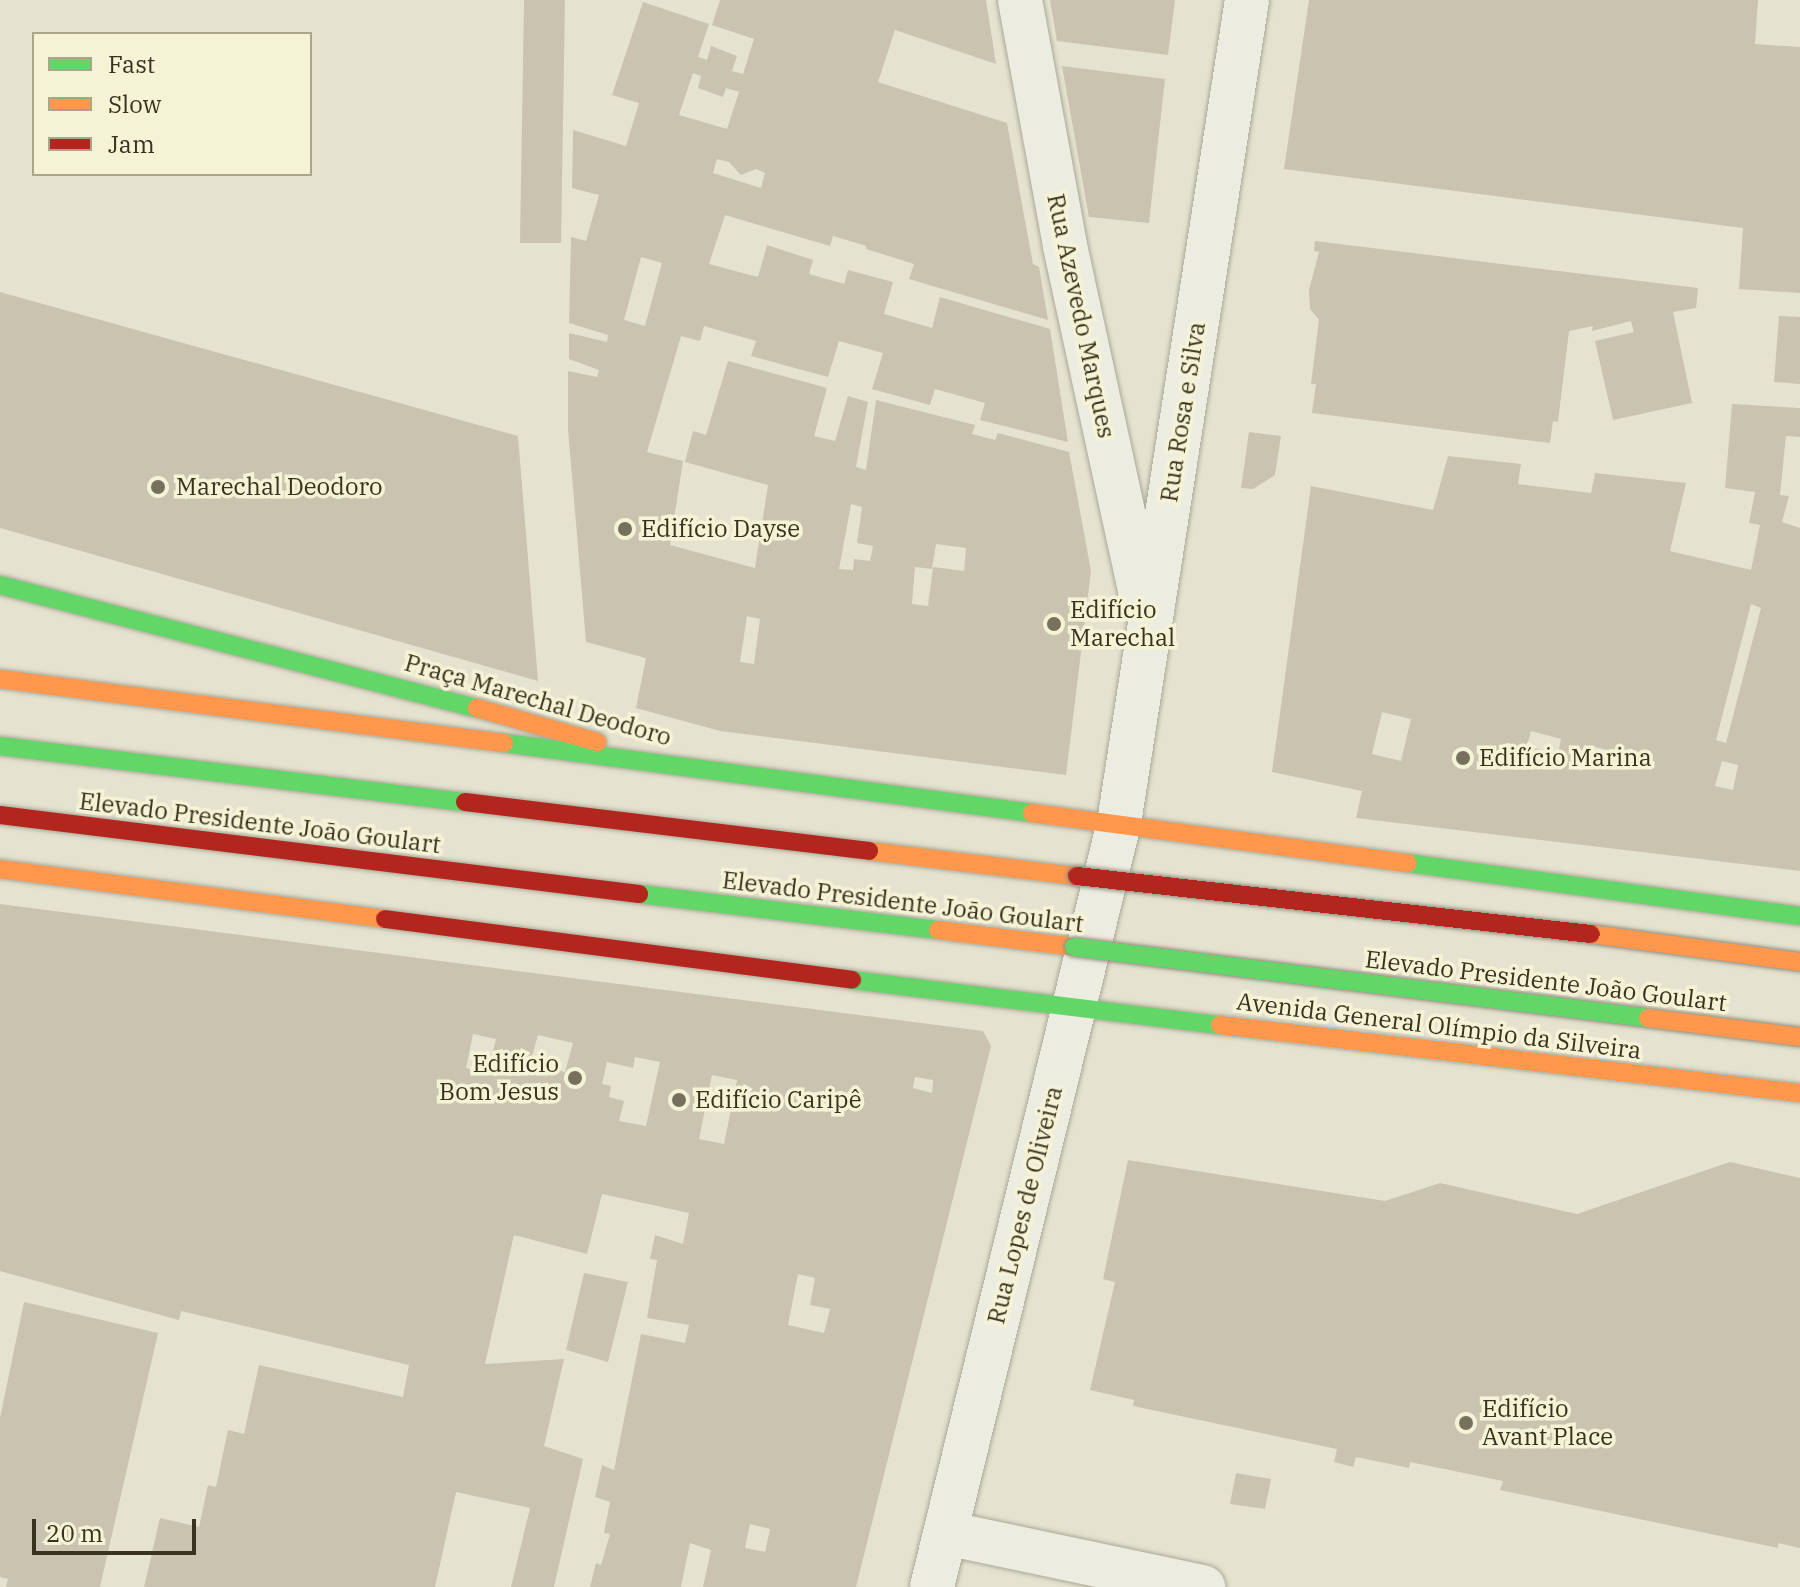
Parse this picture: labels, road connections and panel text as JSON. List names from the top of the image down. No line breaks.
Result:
{"streets":{"main road":["Praça Marechal Deodoro","Elevado Presidente João Goulart","Avenida General Olímpio da Silveira"],"street":["Rua Azevedo Marques","Rua Rosa e Silva","Rua Lopes de Oliveira"]},"crossings":[["Rua Azevedo Marques","Rua Rosa e Silva"],["Rua Rosa e Silva","Praça Marechal Deodoro"],["Rua Rosa e Silva","Rua Lopes de Oliveira"],["Praça Marechal Deodoro","Rua Lopes de Oliveira"],["Avenida General Olímpio da Silveira","Rua Lopes de Oliveira"]],"places":["Marechal Deodoro","Edifício Dayse","Edifício Marechal","Edifício Marina","Edifício Bom Jesus","Edifício Caripê","Edifício Avant Place"],"legend":["Fast","Slow","Jam"],"scale_bar":"20 m"}
